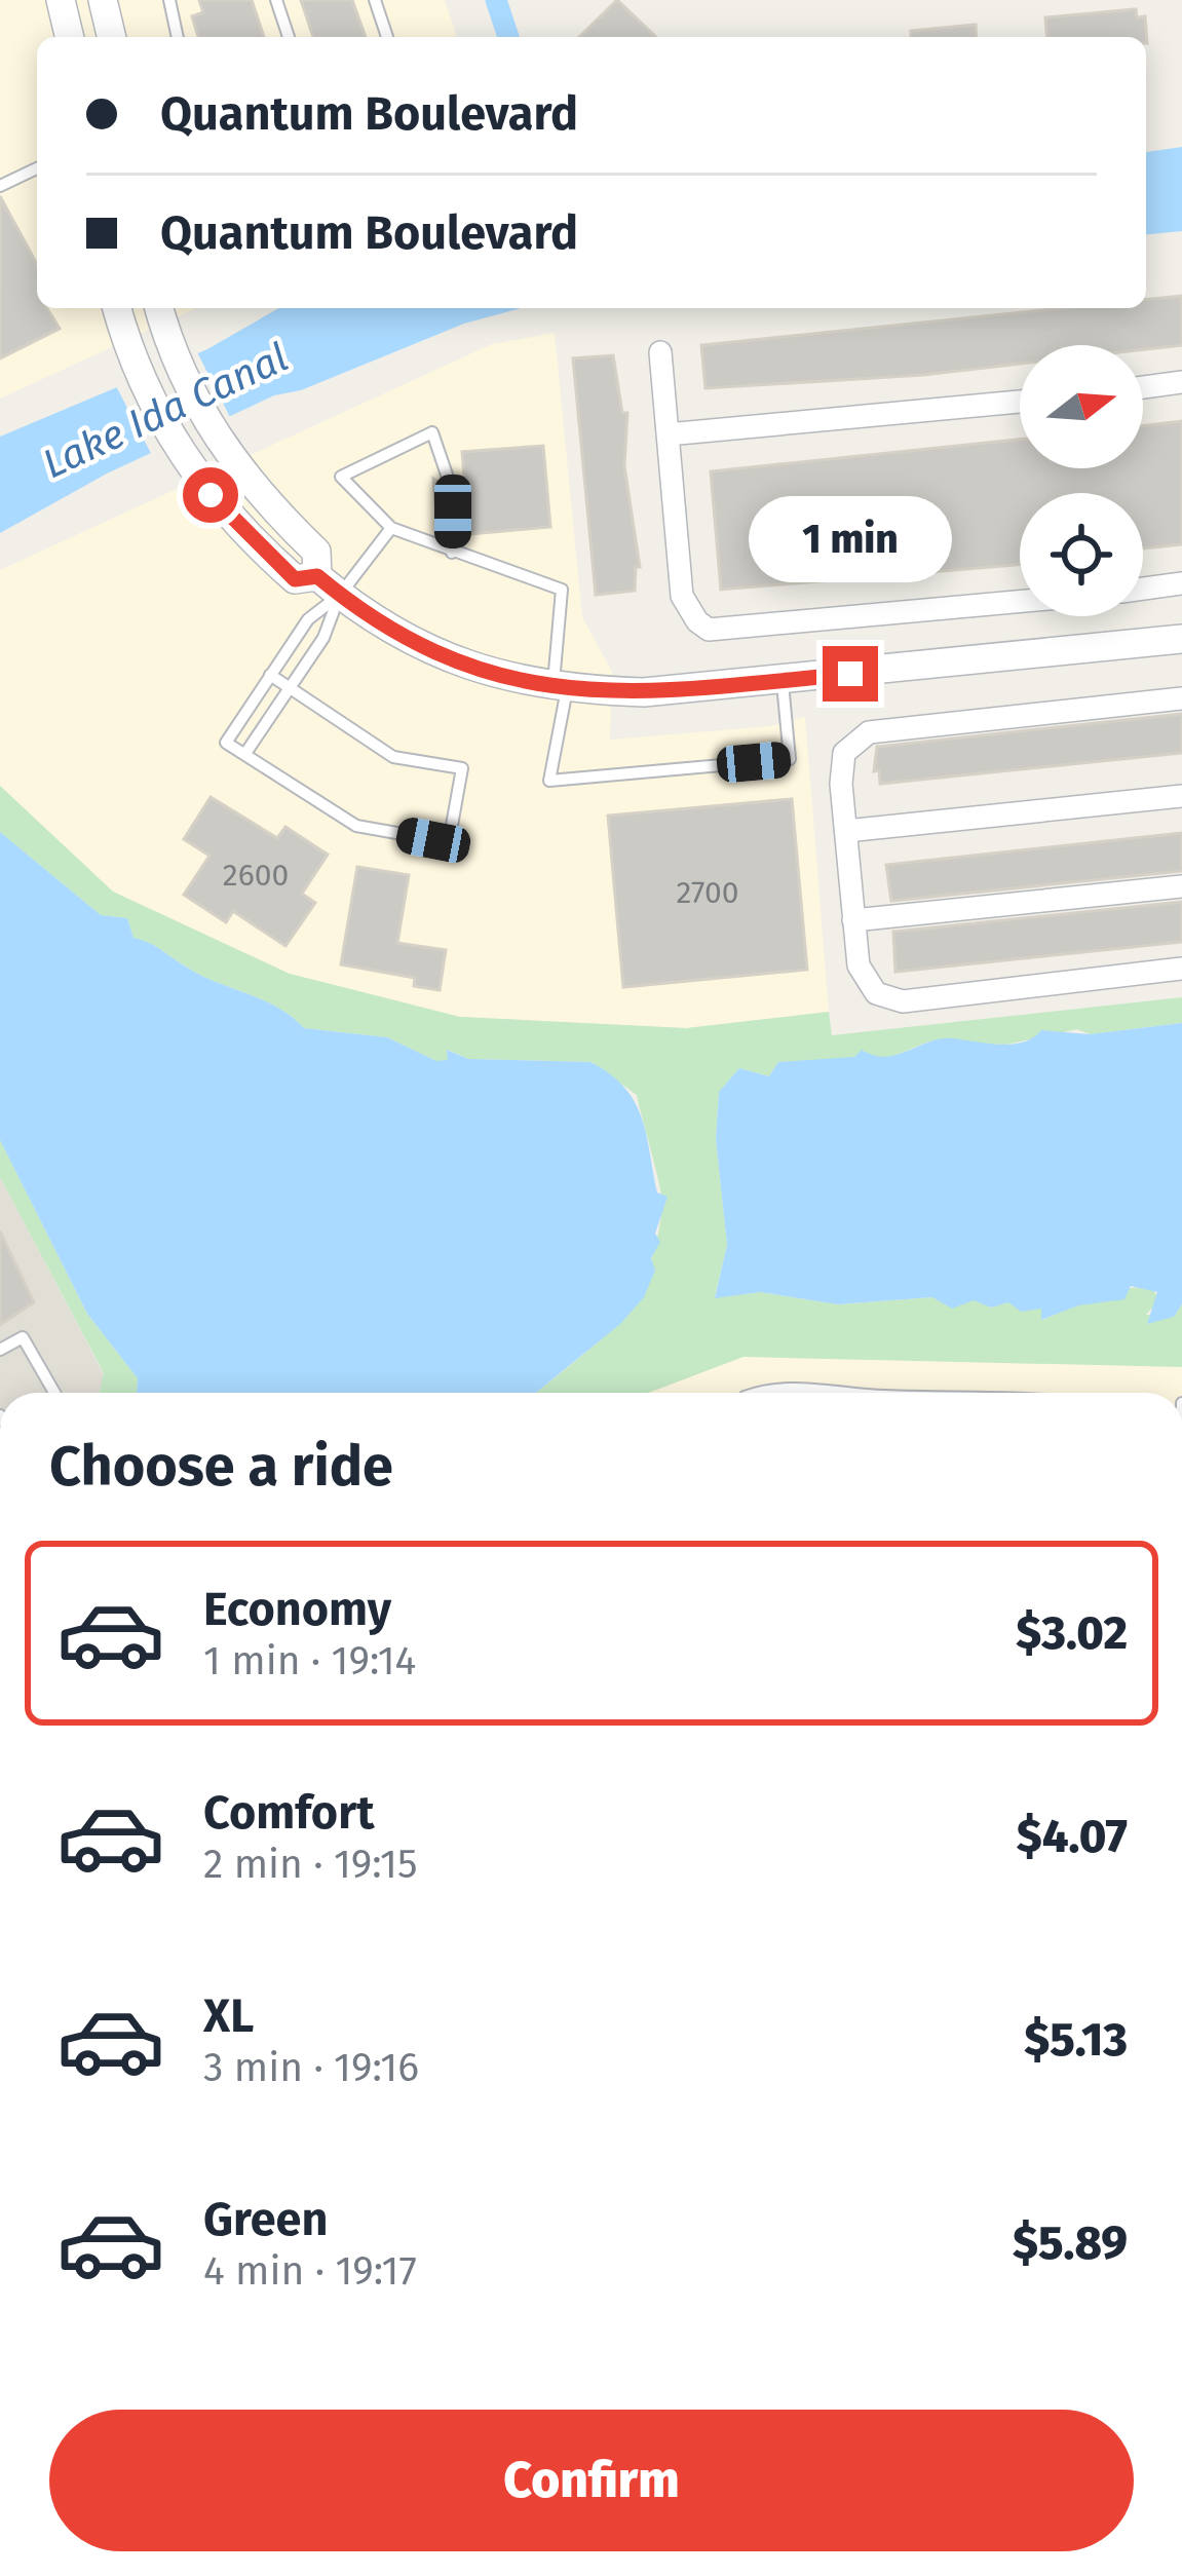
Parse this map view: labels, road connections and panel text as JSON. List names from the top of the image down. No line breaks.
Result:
{"water":["Lake Ida Canal"],"house_numbers":["2600","2700"],"north":"right","page":{"banner":["Quantum Boulevard","Quantum Boulevard"],"bubble":"1 min","heading":"Choose a ride","list":[{"name":"Economy","note":"1 min · 19:14","value":"$3.02"},{"name":"Comfort","note":"2 min · 19:15","value":"$4.07"},{"name":"XL","note":"3 min · 19:16","value":"$5.13"},{"name":"Green","note":"4 min · 19:17","value":"$5.89"}],"buttons":"Confirm"}}
